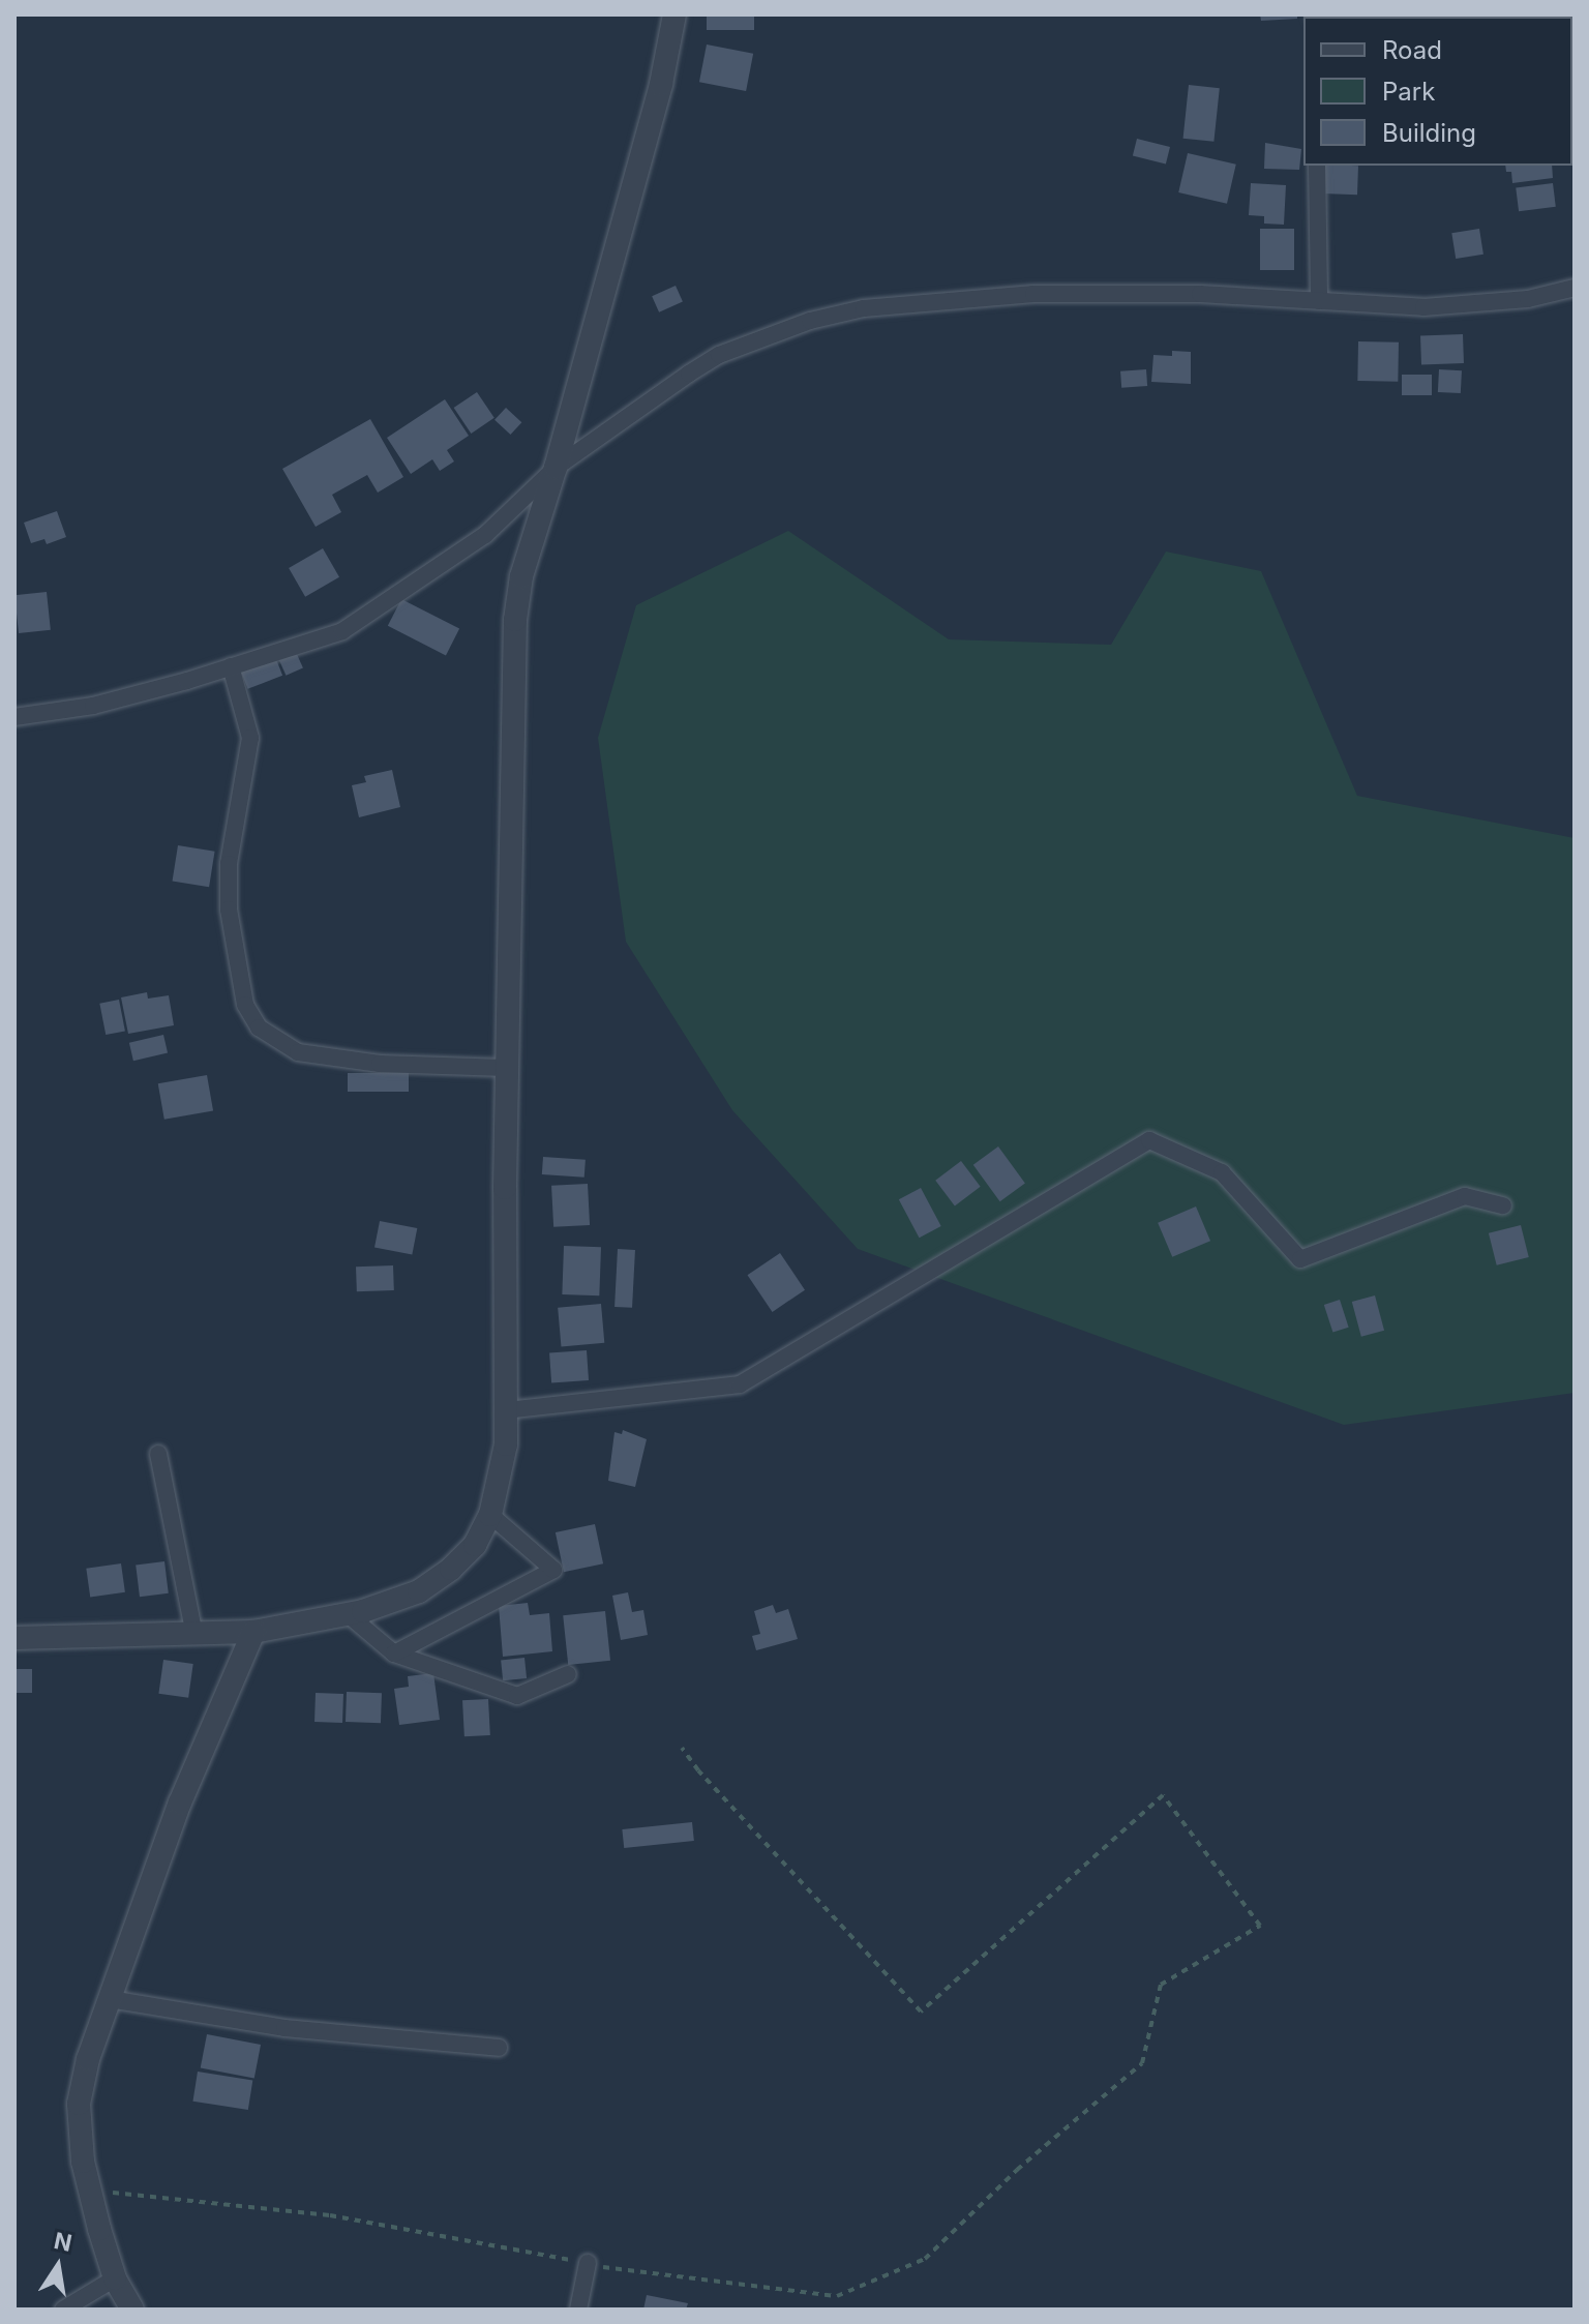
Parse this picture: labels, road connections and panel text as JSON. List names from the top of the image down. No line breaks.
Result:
{"legend":["Road","Park","Building"],"north":"top"}
